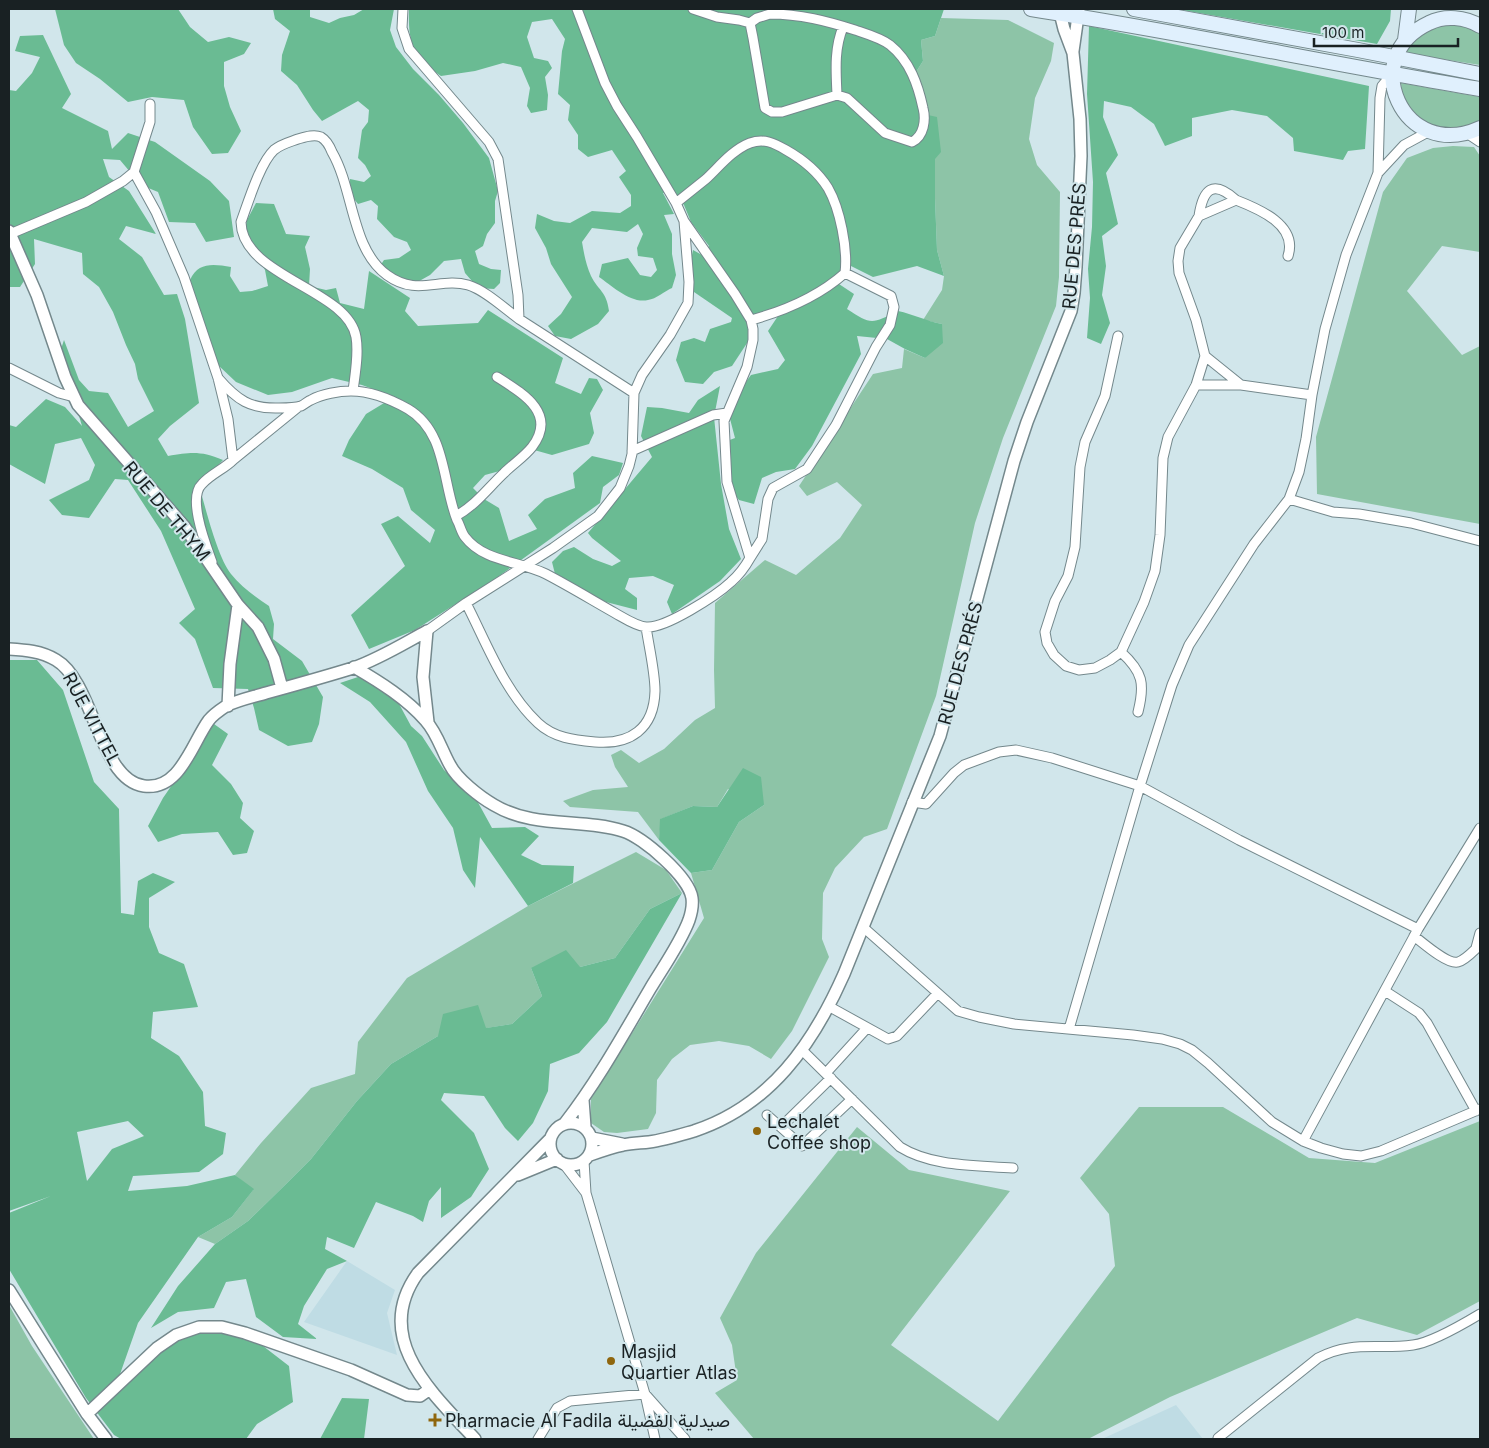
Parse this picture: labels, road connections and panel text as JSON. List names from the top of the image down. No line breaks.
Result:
{"streets":{"street":["RUE DES PRÉS","RUE DE THYM","RUE VITTEL"]},"crossings":[["RUE DE THYM","RUE VITTEL"]],"places":{"other":["Lechalet Coffee shop","Masjid Quartier Atlas"],"health":["Pharmacie Al Fadila صيدلية الفضيلة"]},"scale_bar":"100 m"}
